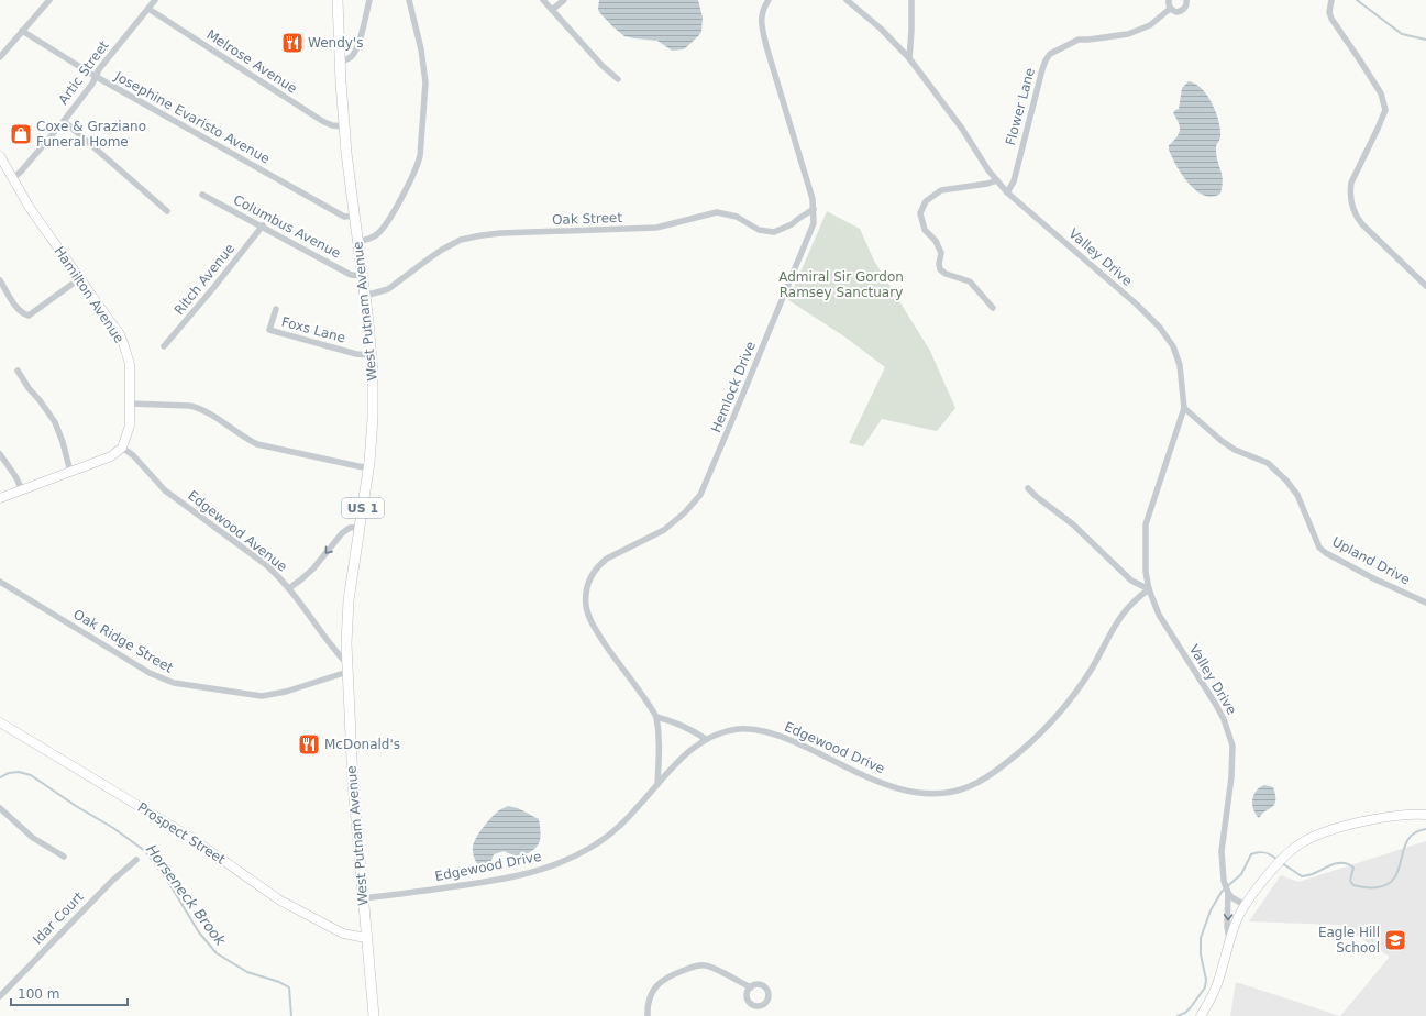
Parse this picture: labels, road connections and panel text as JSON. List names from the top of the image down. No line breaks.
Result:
{"streets":{"main road":["Hamilton Avenue","West Putnam Avenue","US 1","Prospect Street"],"street":["Melrose Avenue","Artic Street","Flower Lane","Josephine Evaristo Avenue","Oak Street","Columbus Avenue","Valley Drive","Ritch Avenue","Foxs Lane","Hemlock Drive","Edgewood Avenue","Upland Drive","Oak Ridge Street","Edgewood Drive","Idar Court"]},"crossings":[["Melrose Avenue","Artic Street"],["Melrose Avenue","West Putnam Avenue"],["Artic Street","Josephine Evaristo Avenue"],["Artic Street","Hamilton Avenue"],["Flower Lane","Valley Drive"],["Josephine Evaristo Avenue","West Putnam Avenue"],["Oak Street","West Putnam Avenue"],["Oak Street","Hemlock Drive"],["Columbus Avenue","Ritch Avenue"],["Columbus Avenue","West Putnam Avenue"],["Valley Drive","Upland Drive"],["Valley Drive","Edgewood Drive"],["Hamilton Avenue","Edgewood Avenue"],["West Putnam Avenue","Foxs Lane"],["West Putnam Avenue","Edgewood Avenue"],["West Putnam Avenue","Oak Ridge Street"],["West Putnam Avenue","Edgewood Drive"],["West Putnam Avenue","Prospect Street"],["Hemlock Drive","Edgewood Drive"],["Edgewood Avenue","Oak Ridge Street"]],"water":["Horseneck Brook"],"parks":["Admiral Sir Gordon Ramsey Sanctuary"],"places":{"restaurant":["Wendy's","McDonald's"],"shop":["Coxe & Graziano Funeral Home"],"school or university":["Eagle Hill School"]},"scale_bar":"100 m"}
